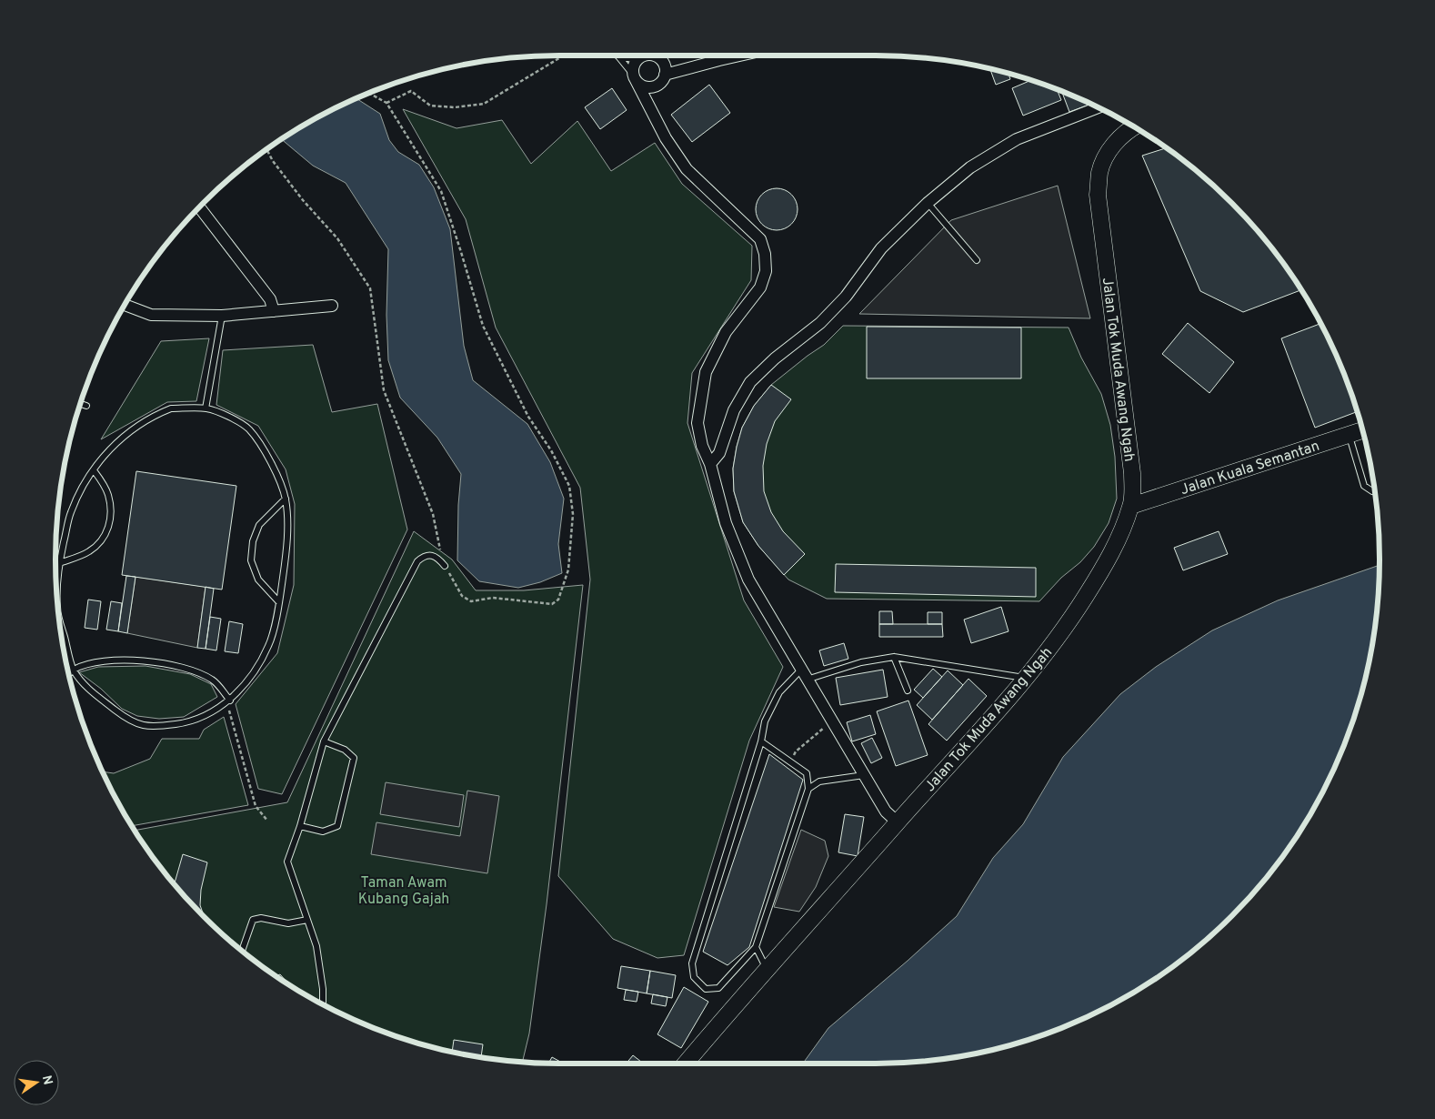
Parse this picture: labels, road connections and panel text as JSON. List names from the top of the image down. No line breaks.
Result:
{"streets":{"main road":["Jalan Tok Muda Awang Ngah","Jalan Kuala Semantan"]},"crossings":[["Jalan Tok Muda Awang Ngah","Jalan Kuala Semantan"]],"parks":["Taman Awam Kubang Gajah"],"north":"right"}
